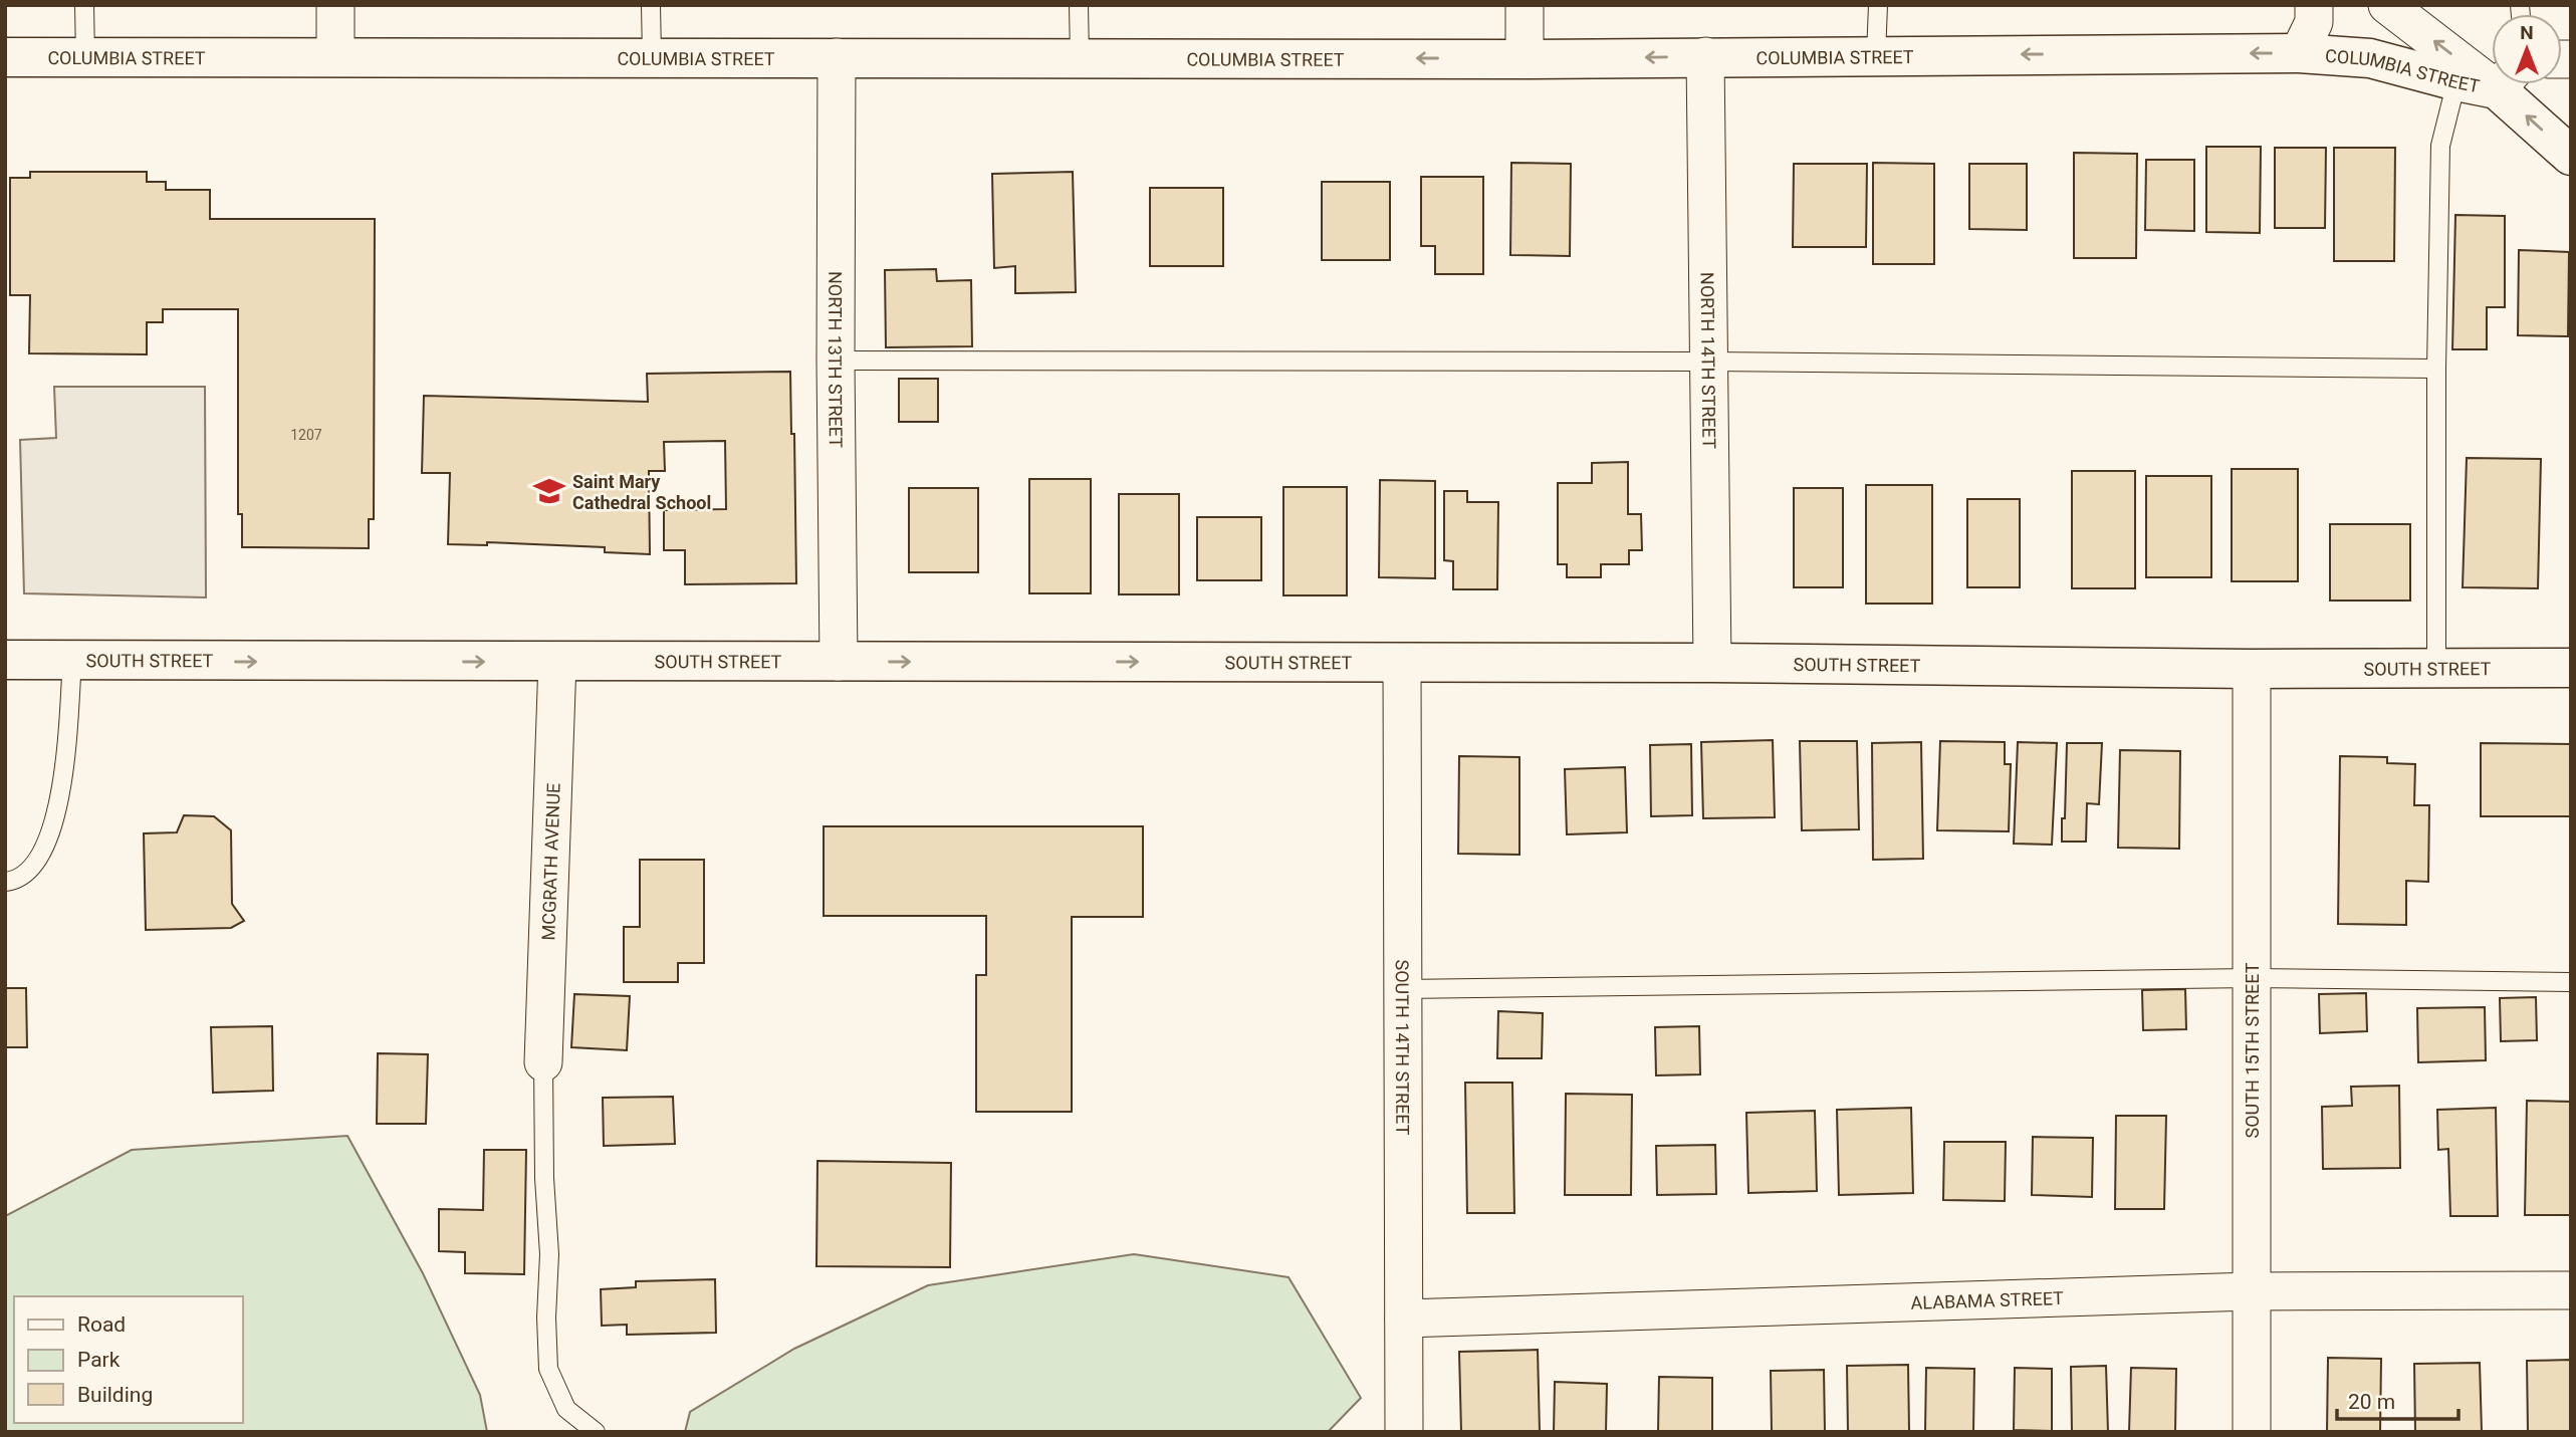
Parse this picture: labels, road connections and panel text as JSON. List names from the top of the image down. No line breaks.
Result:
{"streets":{"main road":["COLUMBIA STREET","SOUTH STREET"],"street":["NORTH 13TH STREET","NORTH 14TH STREET","MCGRATH AVENUE","SOUTH 14TH STREET","SOUTH 15TH STREET","ALABAMA STREET"]},"crossings":[["COLUMBIA STREET","NORTH 13TH STREET"],["COLUMBIA STREET","NORTH 14TH STREET"],["NORTH 13TH STREET","SOUTH STREET"],["NORTH 14TH STREET","SOUTH STREET"],["SOUTH STREET","MCGRATH AVENUE"],["SOUTH STREET","SOUTH 14TH STREET"],["SOUTH STREET","SOUTH 15TH STREET"],["SOUTH 14TH STREET","ALABAMA STREET"],["SOUTH 15TH STREET","ALABAMA STREET"]],"one_way":["COLUMBIA STREET","SOUTH STREET"],"places":{"school or university":["Saint Mary Cathedral School"]},"house_numbers":["1207"],"legend":["Road","Park","Building"],"scale_bar":"20 m","north":"top"}
